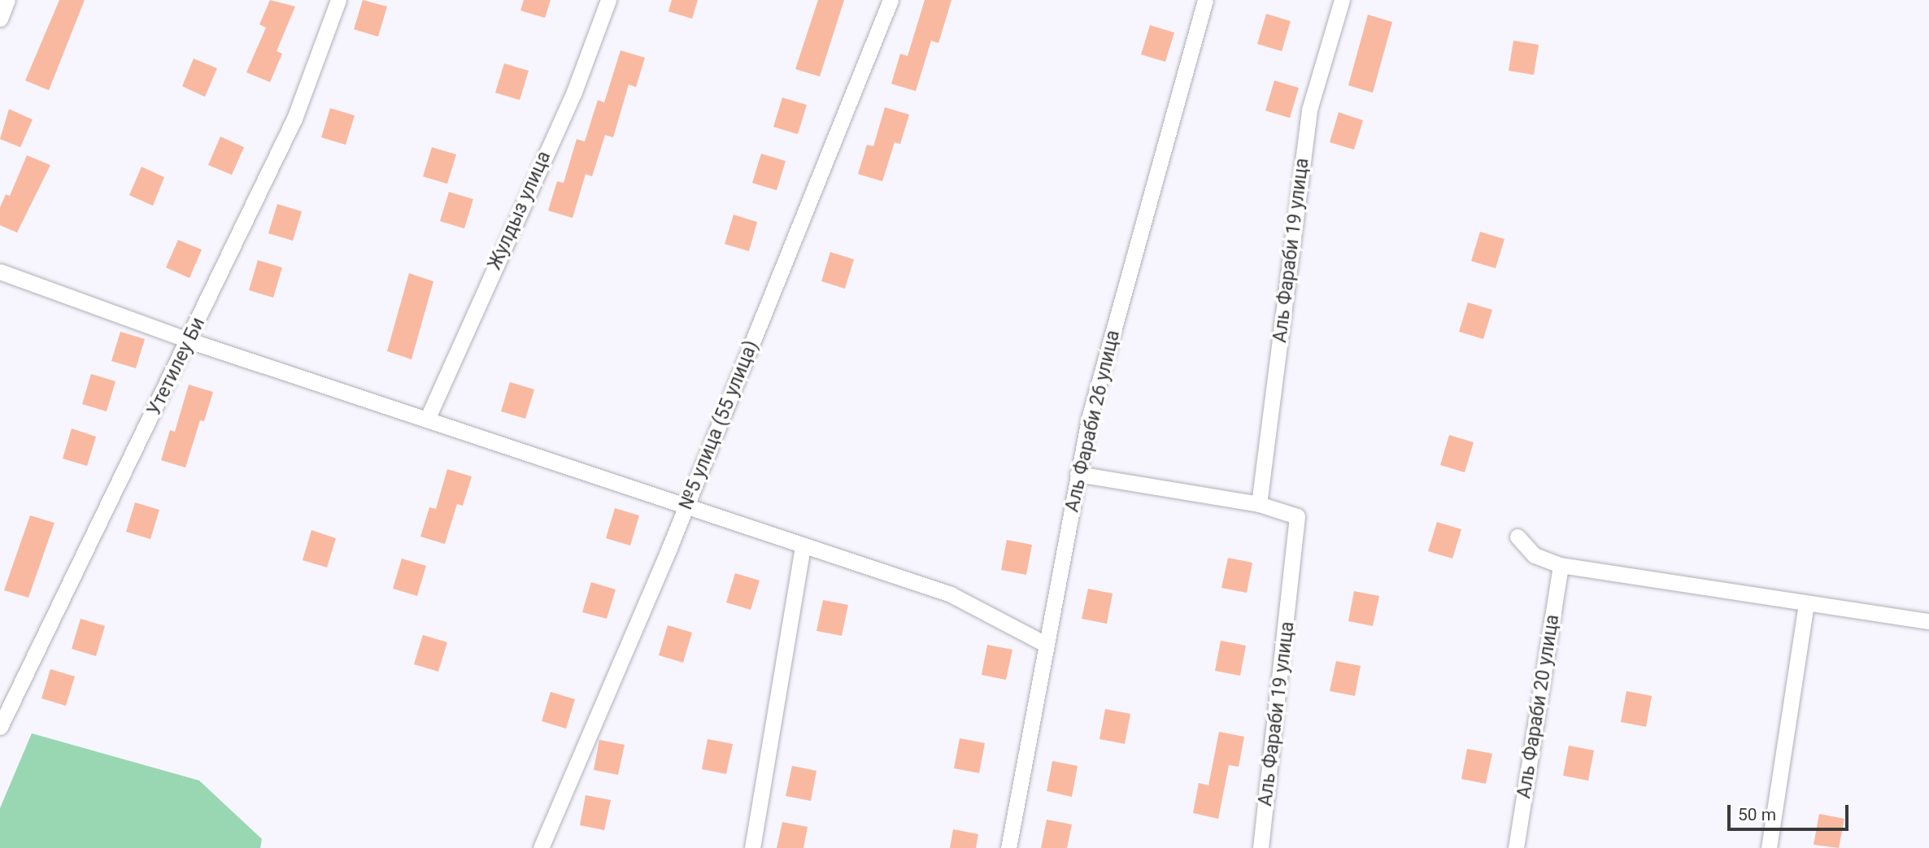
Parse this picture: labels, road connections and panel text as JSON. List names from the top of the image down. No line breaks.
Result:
{"streets":{"street":["Жулдыз улица","Аль Фараби 19 улица","Утетилеу Би","Аль Фараби 26 улица","№5 улица (55 улица)","Аль Фараби 20 улица"]},"crossings":[["Аль Фараби 19 улица","Аль Фараби 26 улица"]],"scale_bar":"50 m"}
